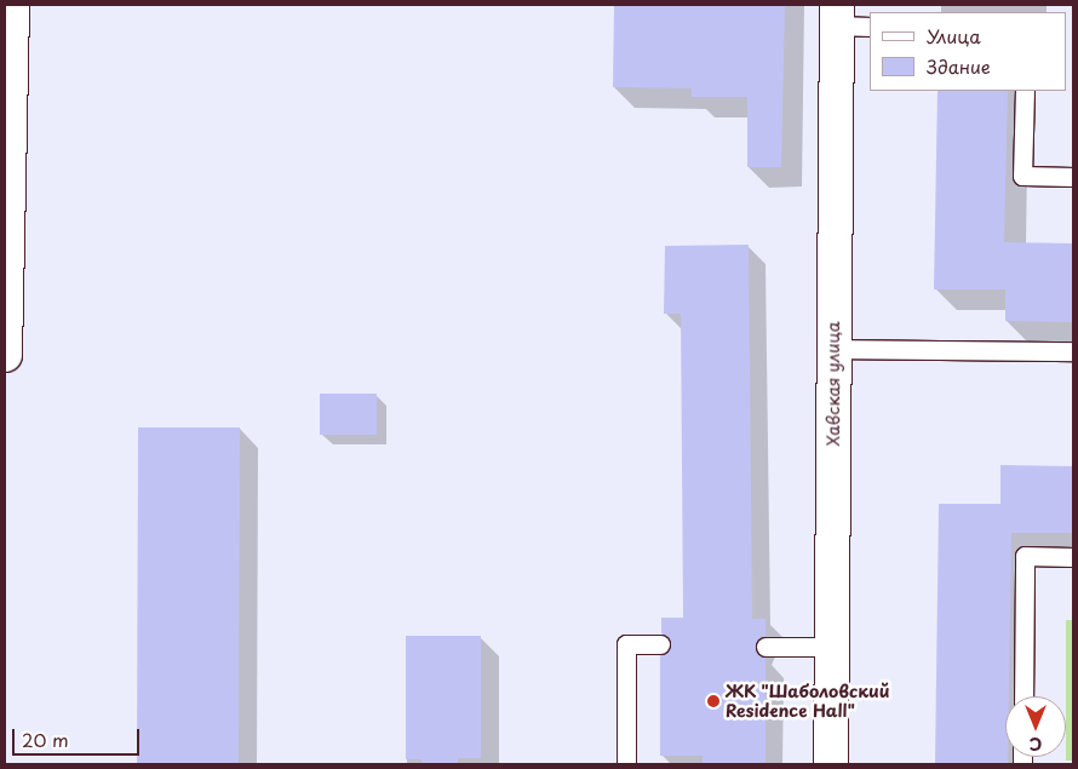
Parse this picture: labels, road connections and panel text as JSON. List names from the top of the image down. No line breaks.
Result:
{"streets":{"street":["Хавская улица"]},"places":["ЖК \"Шаболовский Residence Hall\""],"legend":["Улица","Здание"],"scale_bar":"20 m","north":"bottom"}
